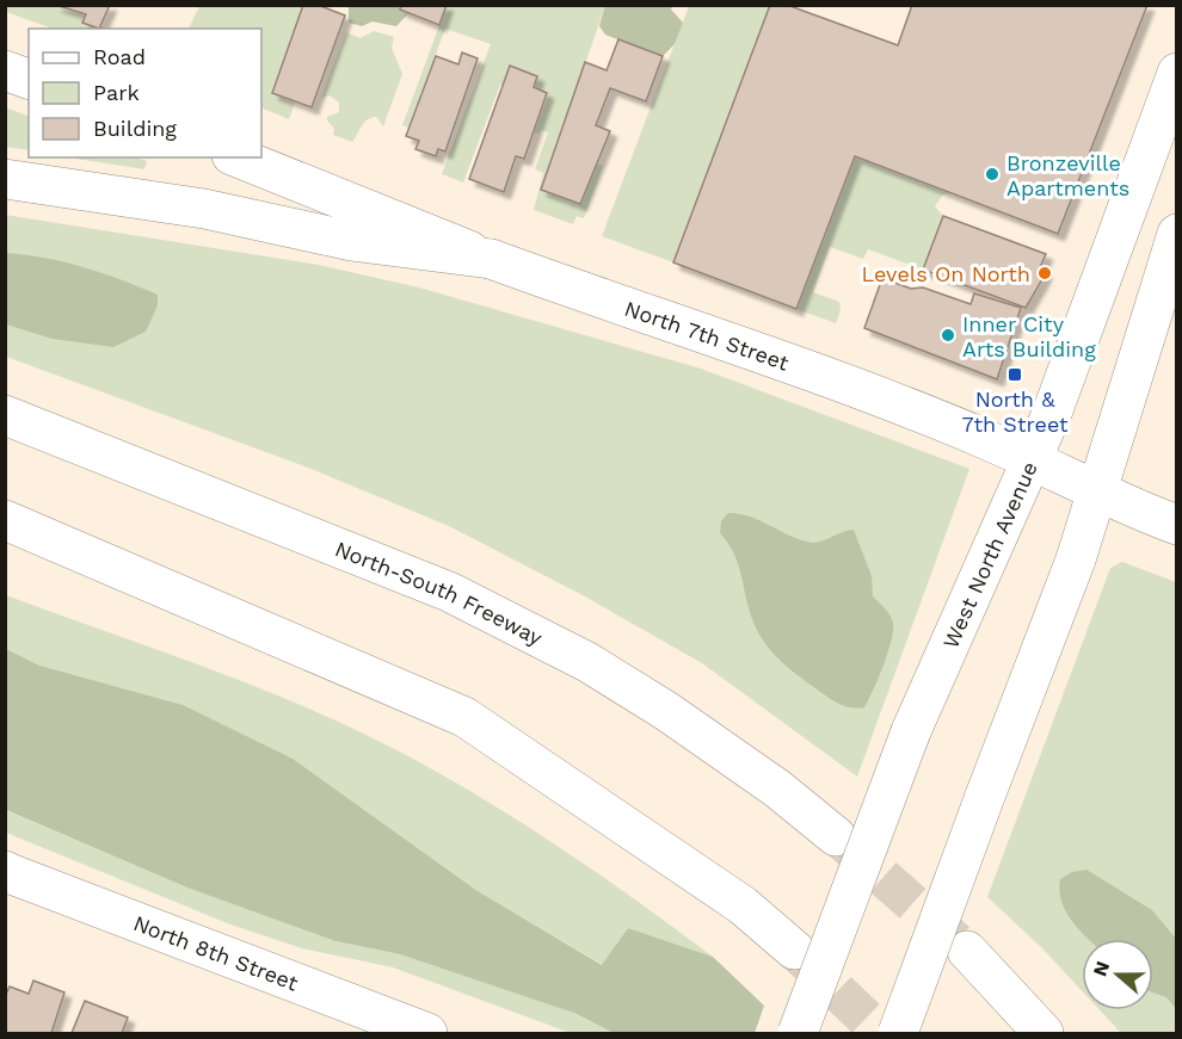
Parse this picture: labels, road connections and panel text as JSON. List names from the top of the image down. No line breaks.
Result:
{"streets":{"main road":["North 7th Street","West North Avenue","North-South Freeway","North 8th Street"]},"crossings":[["North 7th Street","West North Avenue"]],"places":{"other":["Bronzeville Apartments","Levels On North","Inner City Arts Building"],"transit":["North & 7th Street"]},"legend":["Road","Park","Building"],"north":"left"}
